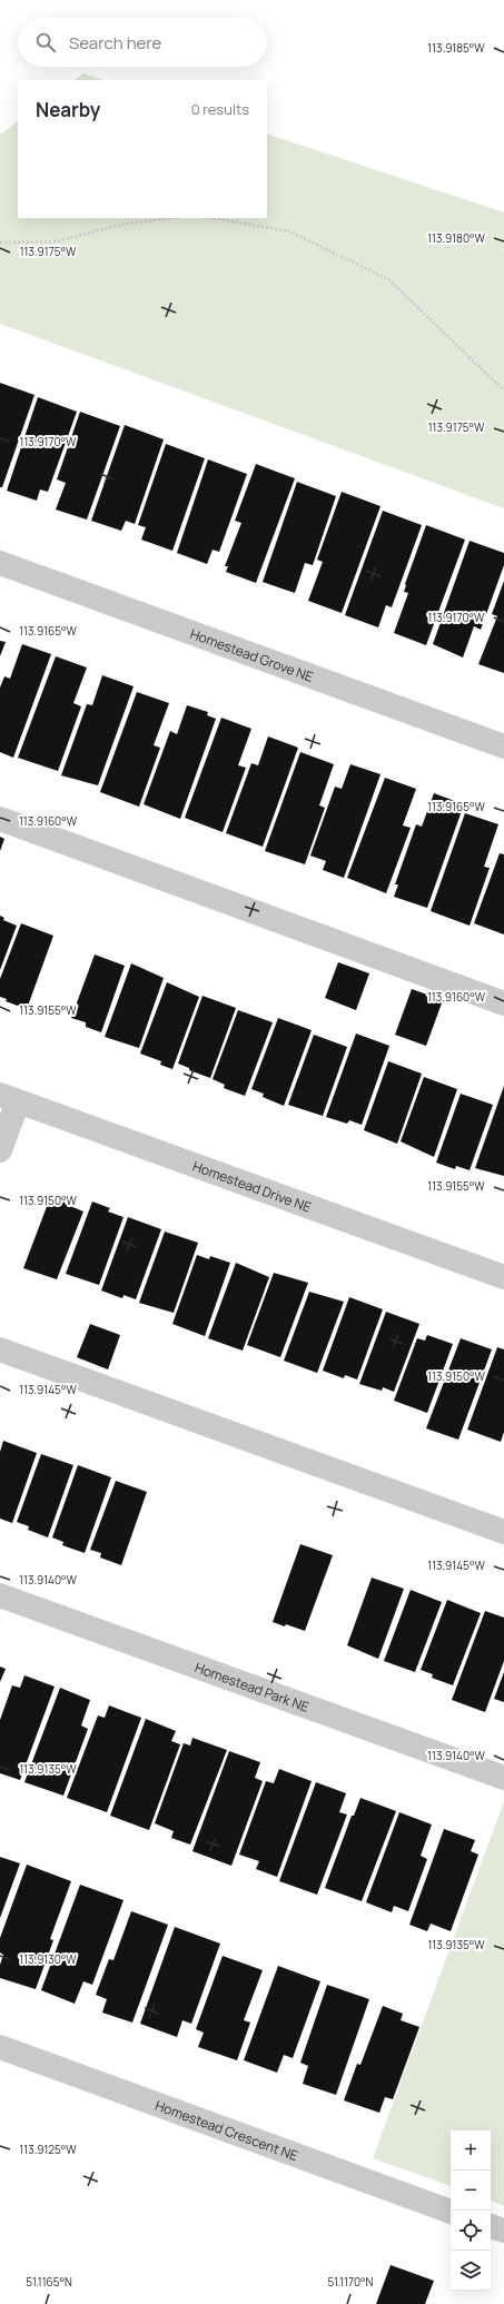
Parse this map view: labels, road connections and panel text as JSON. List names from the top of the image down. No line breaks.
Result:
{"streets":{"street":["Homestead Grove NE","Homestead Drive NE","Homestead Park NE","Homestead Crescent NE"]},"page":{"search":"Search here","heading":["Nearby","0 results"],"map_buttons":["+","−"]},"coordinates":["113.9185°W","113.9180°W","113.9175°W","113.9170°W","113.9165°W","113.9160°W","113.9155°W","113.9150°W","113.9145°W","113.9140°W","113.9135°W","113.9130°W","113.9125°W","51.1165°N","51.1170°N"]}
